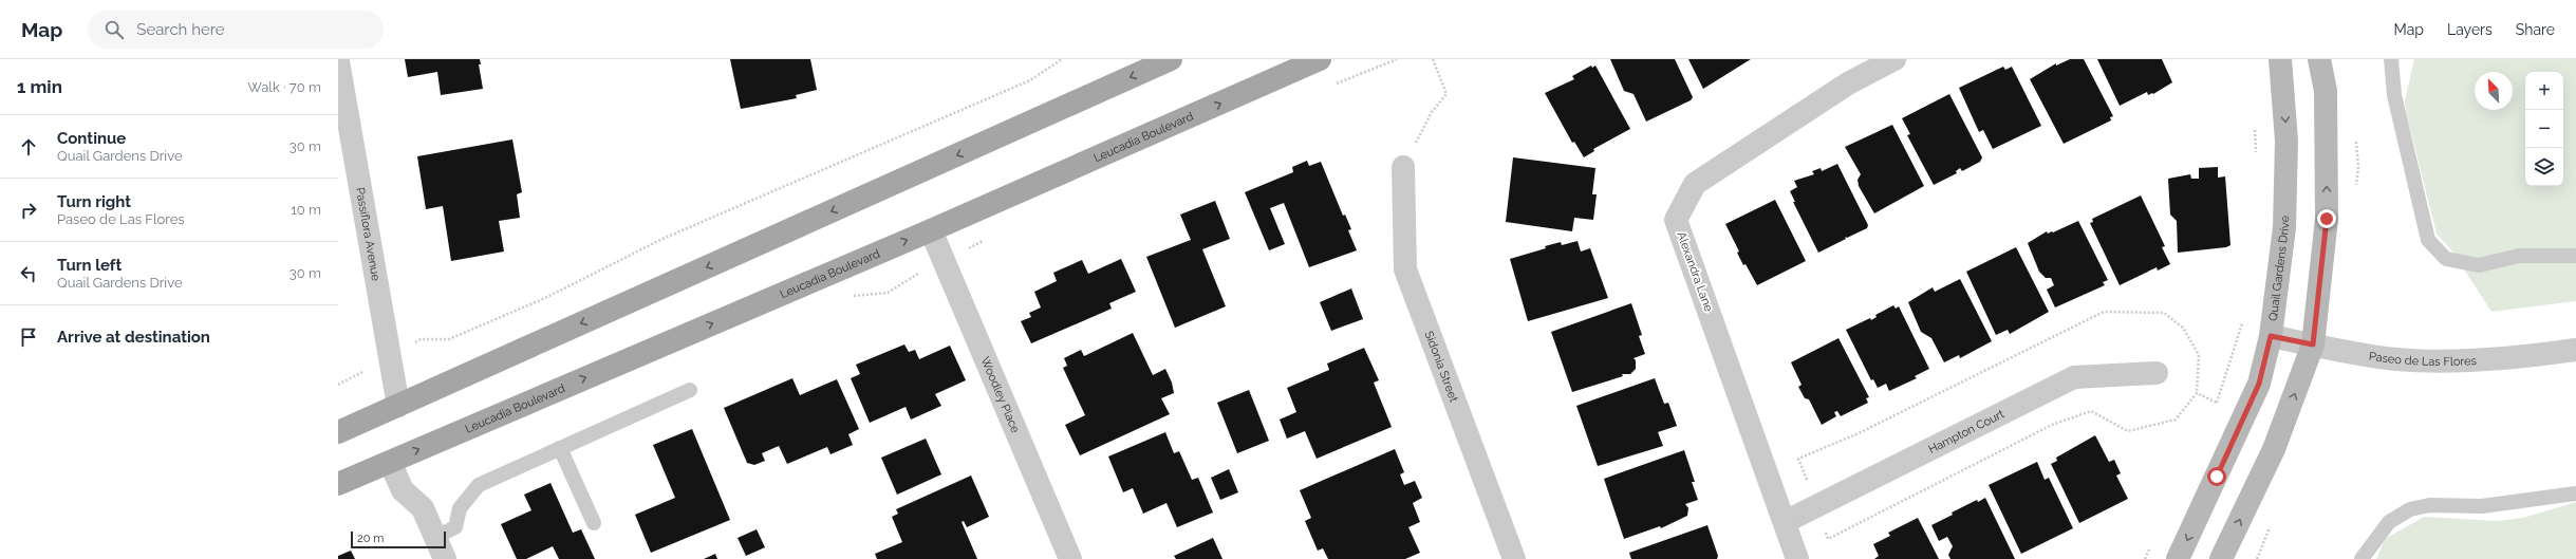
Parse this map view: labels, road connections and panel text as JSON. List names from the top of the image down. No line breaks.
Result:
{"streets":{"main road":["Leucadia Boulevard","Quail Gardens Drive"],"street":["Passiflora Avenue","Alexandra Lane","Paseo de Las Flores","Sidonia Street","Woodley Place","Hampton Court"]},"crossings":[["Leucadia Boulevard","Woodley Place"],["Quail Gardens Drive","Paseo de Las Flores"],["Alexandra Lane","Hampton Court"]],"scale_bar":"20 m","north":"top left","page":{"header":"Map","search":"Search here","nav":["Map","Layers","Share"],"heading":["1 min","Walk · 70 m"],"map_buttons":["+","−"],"list":[["Continue","Quail Gardens Drive","30 m"],["Turn right","Paseo de Las Flores","10 m"],["Turn left","Quail Gardens Drive","30 m"],"Arrive at destination"],"scale":"20 m"}}
